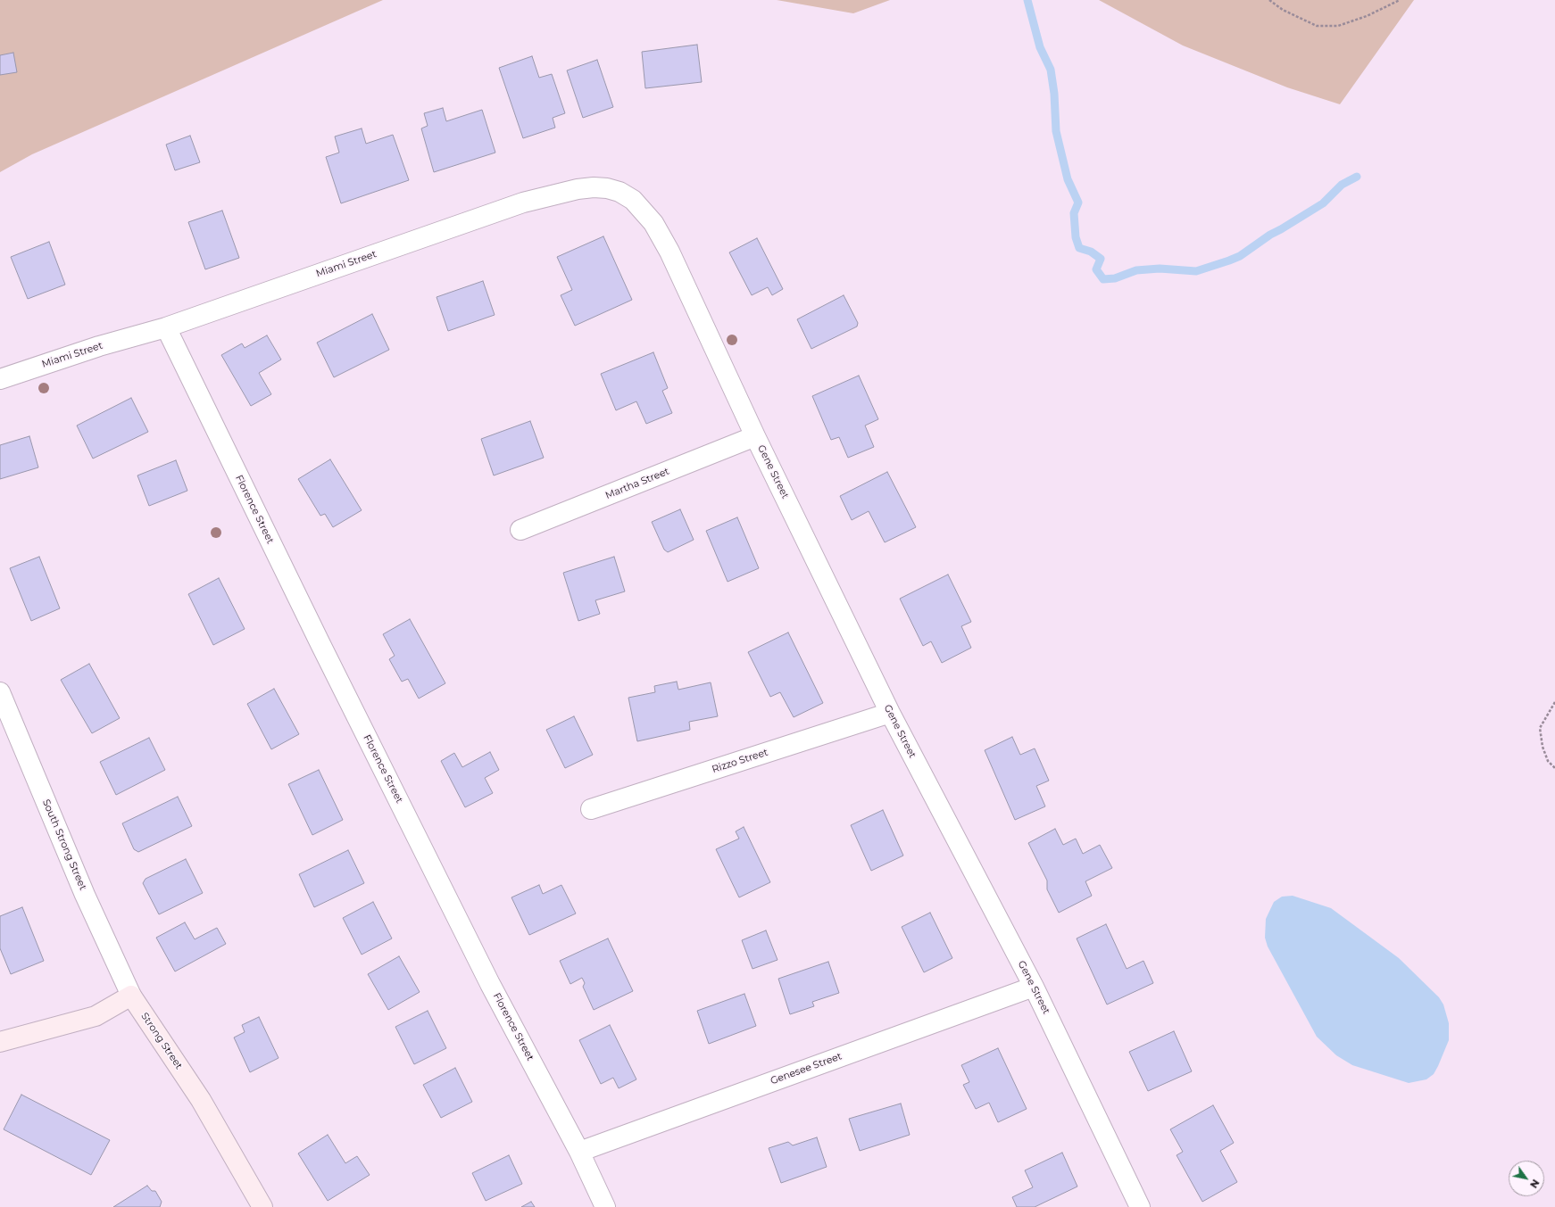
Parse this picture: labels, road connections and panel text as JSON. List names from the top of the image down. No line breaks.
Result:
{"streets":{"street":["Miami Street","Gene Street","Martha Street","Florence Street","Rizzo Street","South Strong Street","Strong Street","Genesee Street"]},"crossings":[["Miami Street","Gene Street"],["Miami Street","Florence Street"],["Gene Street","Martha Street"],["Gene Street","Rizzo Street"],["Gene Street","Genesee Street"],["Florence Street","Genesee Street"],["South Strong Street","Strong Street"]],"north":"bottom right"}
